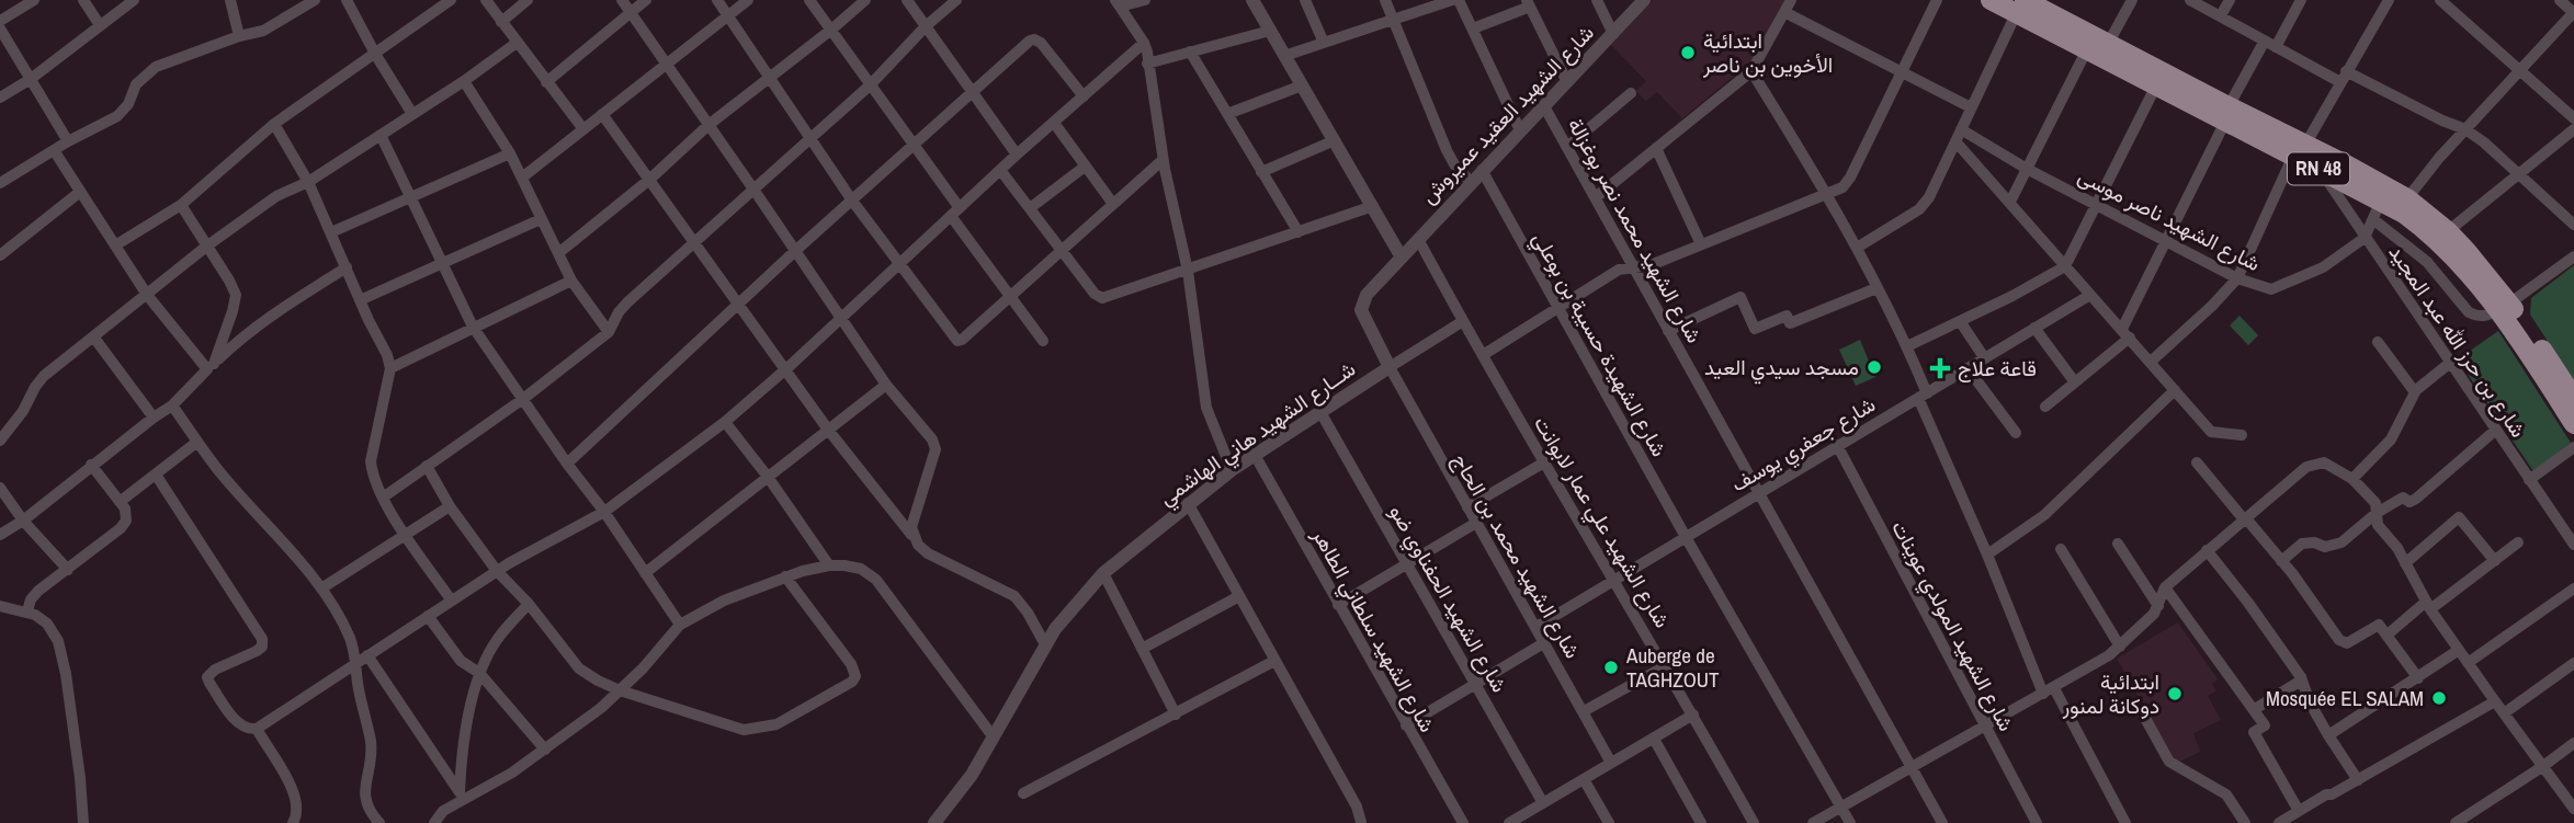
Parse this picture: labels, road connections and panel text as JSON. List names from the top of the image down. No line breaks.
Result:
{"streets":{"highway":["RN 48"],"street":["شارع الشهيد العقيد عميروش","شارع الشهيد ناصر موسى","شارع الشهيد محمد نصر بوغزالة","شارع بن حرز الله عبد المجيد","شارع الشهيدة حسيبة بن بوعلي","شــارع الشهيد هاني الهاشمي","شارع جعفري يوسف","شارع الشهيد علي عمار لابوانت","شارع الشهيد محمد بن الحاج","شارع الشهيد الحفناوي ضو","شارع الشهيد المولدي عوينات","شارع الشهيد سلطاني الطاهر"]},"crossings":[["شارع الشهيد العقيد عميروش","شارع الشهيد محمد نصر بوغزالة"],["شارع الشهيد العقيد عميروش","شارع الشهيدة حسيبة بن بوعلي"],["شارع الشهيد العقيد عميروش","شــارع الشهيد هاني الهاشمي"],["شارع الشهيد العقيد عميروش","شارع الشهيد علي عمار لابوانت"],["شارع الشهيد العقيد عميروش","شارع الشهيد محمد بن الحاج"],["RN 48","شارع الشهيد ناصر موسى"],["RN 48","شارع بن حرز الله عبد المجيد"],["شارع الشهيد ناصر موسى","شارع بن حرز الله عبد المجيد"],["شارع الشهيد محمد نصر بوغزالة","شارع جعفري يوسف"],["شارع الشهيدة حسيبة بن بوعلي","شارع جعفري يوسف"],["شــارع الشهيد هاني الهاشمي","شارع الشهيد علي عمار لابوانت"],["شــارع الشهيد هاني الهاشمي","شارع الشهيد محمد بن الحاج"],["شــارع الشهيد هاني الهاشمي","شارع الشهيد الحفناوي ضو"],["شــارع الشهيد هاني الهاشمي","شارع الشهيد سلطاني الطاهر"],["شارع جعفري يوسف","شارع الشهيد علي عمار لابوانت"],["شارع جعفري يوسف","شارع الشهيد محمد بن الحاج"],["شارع جعفري يوسف","شارع الشهيد المولدي عوينات"]],"places":{"other":["ابتدائية الأخوين بن ناصر","مسجد سيدي العيد","Auberge de TAGHZOUT","ابتدائية دوكانة لمنور","Mosquée EL SALAM"],"health":["قاعة علاج"]}}
